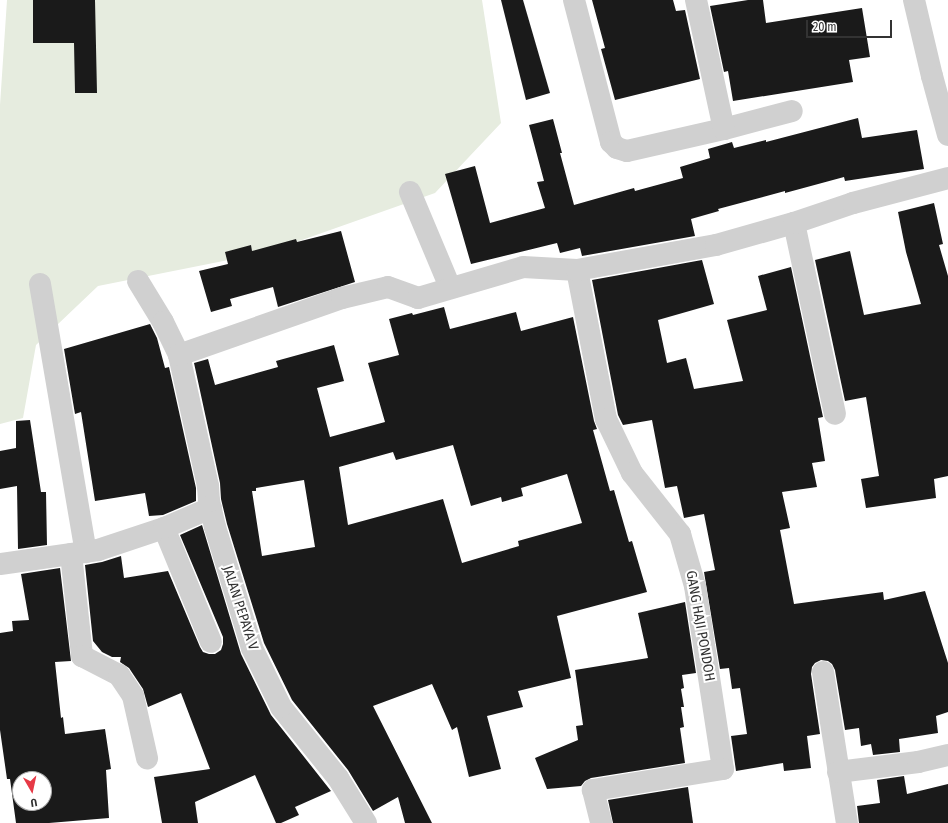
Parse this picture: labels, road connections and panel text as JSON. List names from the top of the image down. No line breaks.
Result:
{"streets":{"street":["JALAN PEPAYA V","GANG HAJI PONDOH"]},"scale_bar":"20 m","north":"bottom"}
